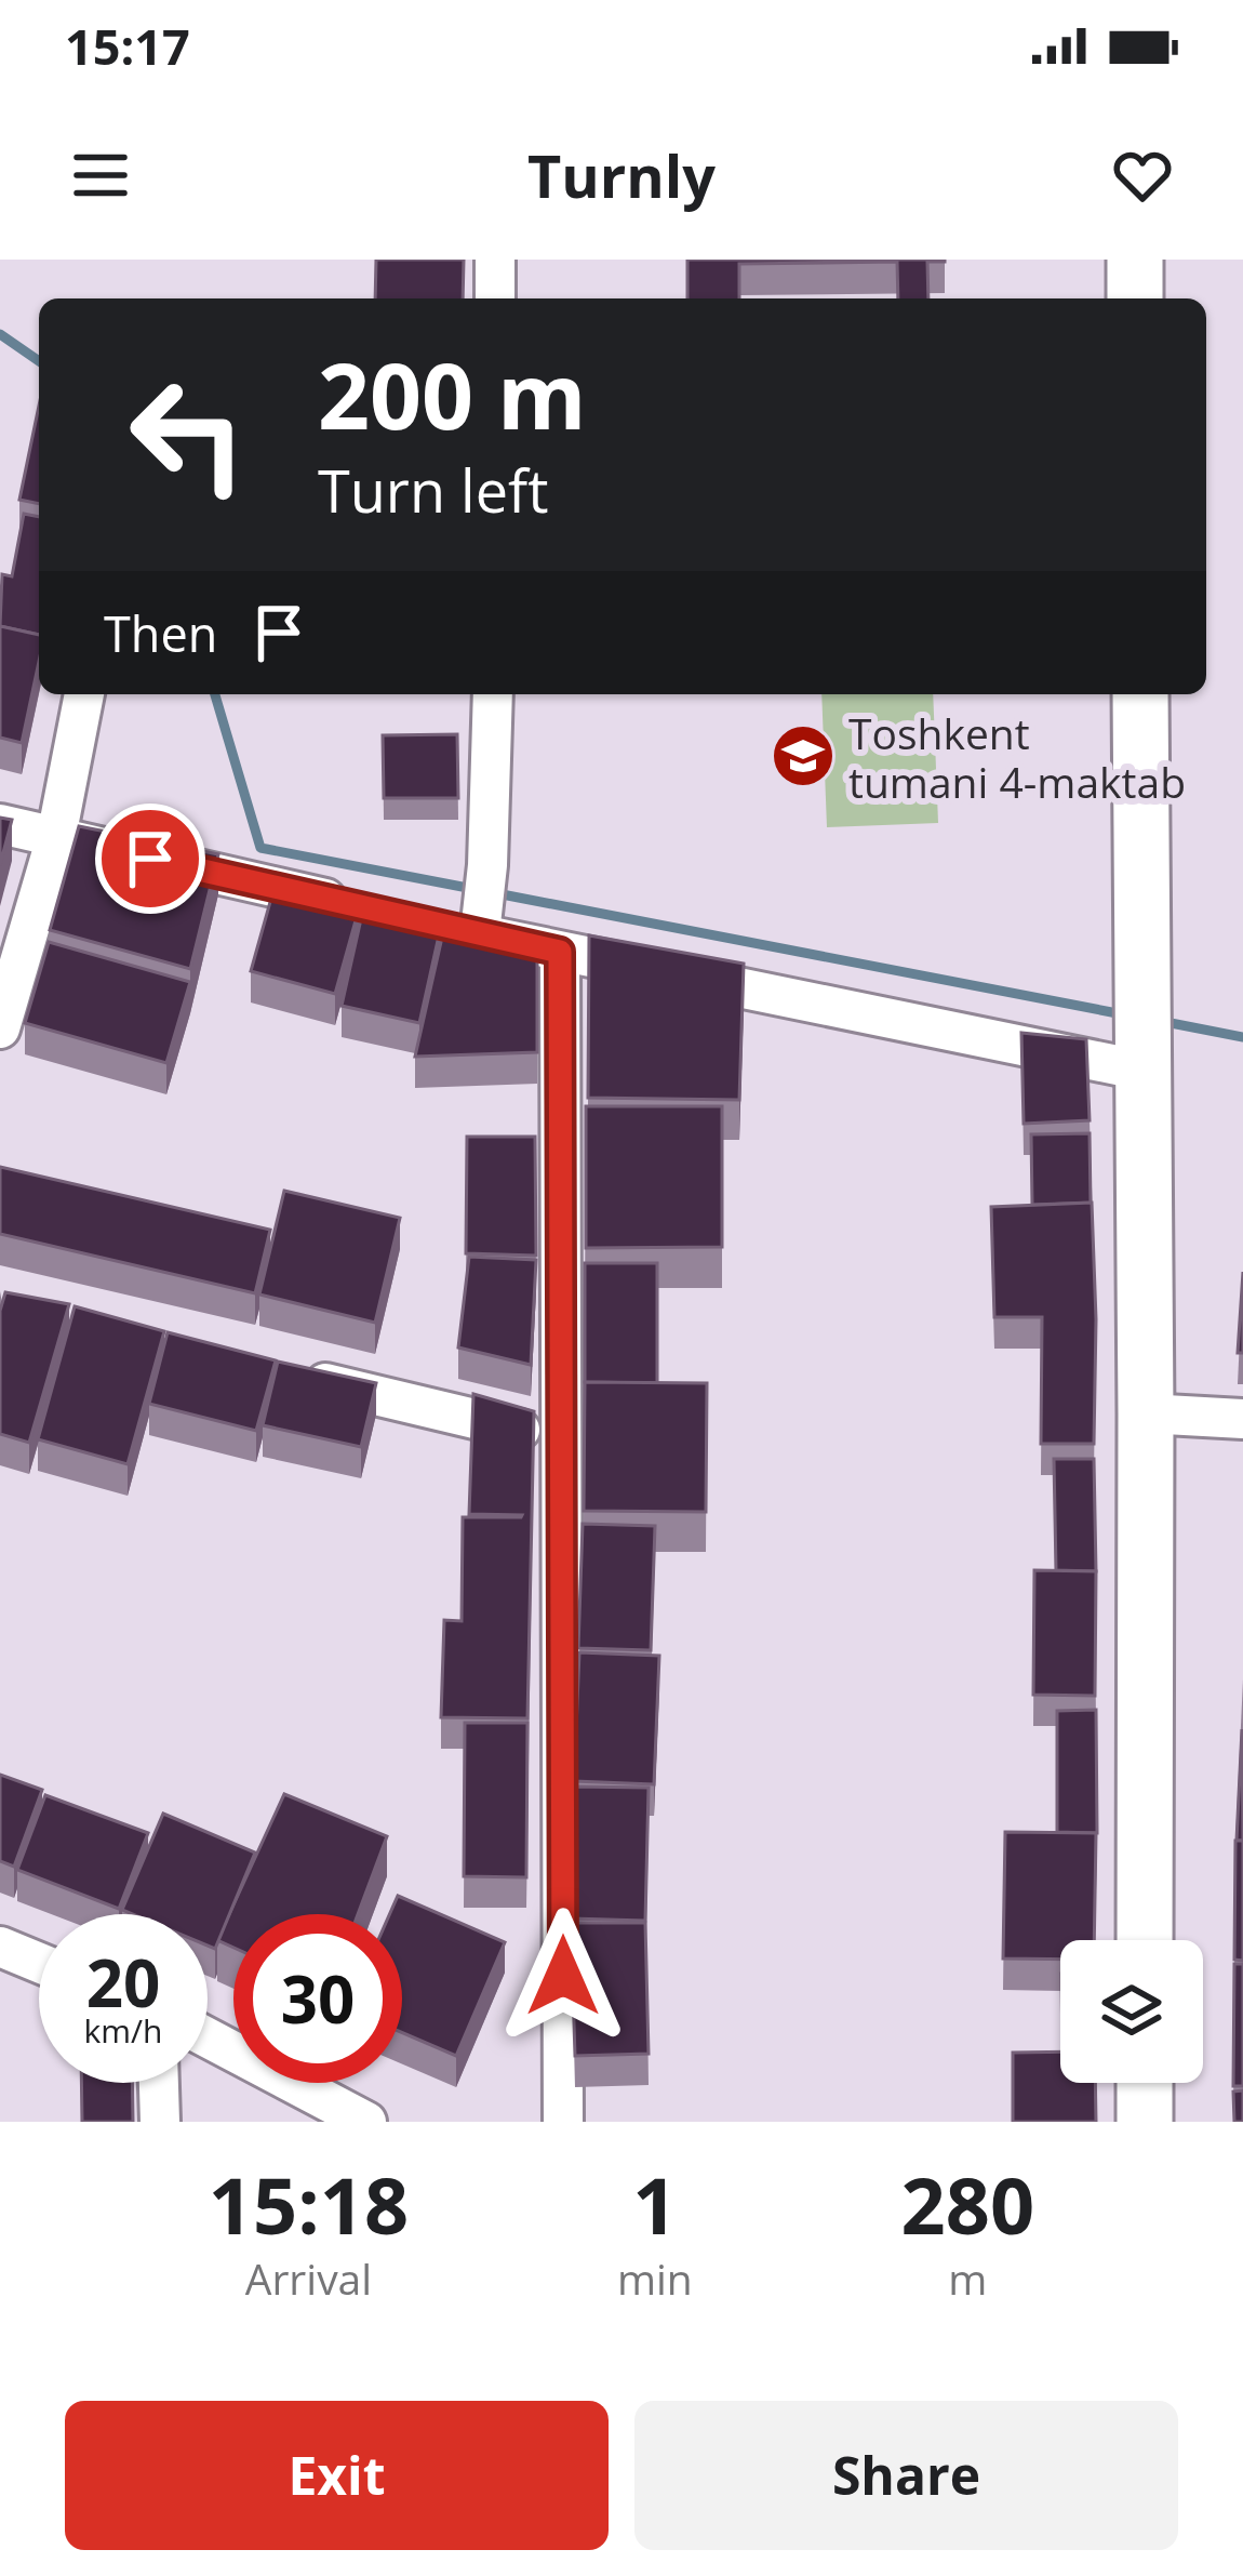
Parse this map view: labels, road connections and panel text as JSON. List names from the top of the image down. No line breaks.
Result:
{"places":{"school or university":["Toshkent tumani 4-maktab"]},"page":{"status":"15:17","header":"Turnly","turn":["200 m","Turn left"],"then":"Then","speed":"20 km/h","limit":"30","eta":["15:18","Arrival","1","min","280","m"],"buttons":["Exit","Share"]}}
